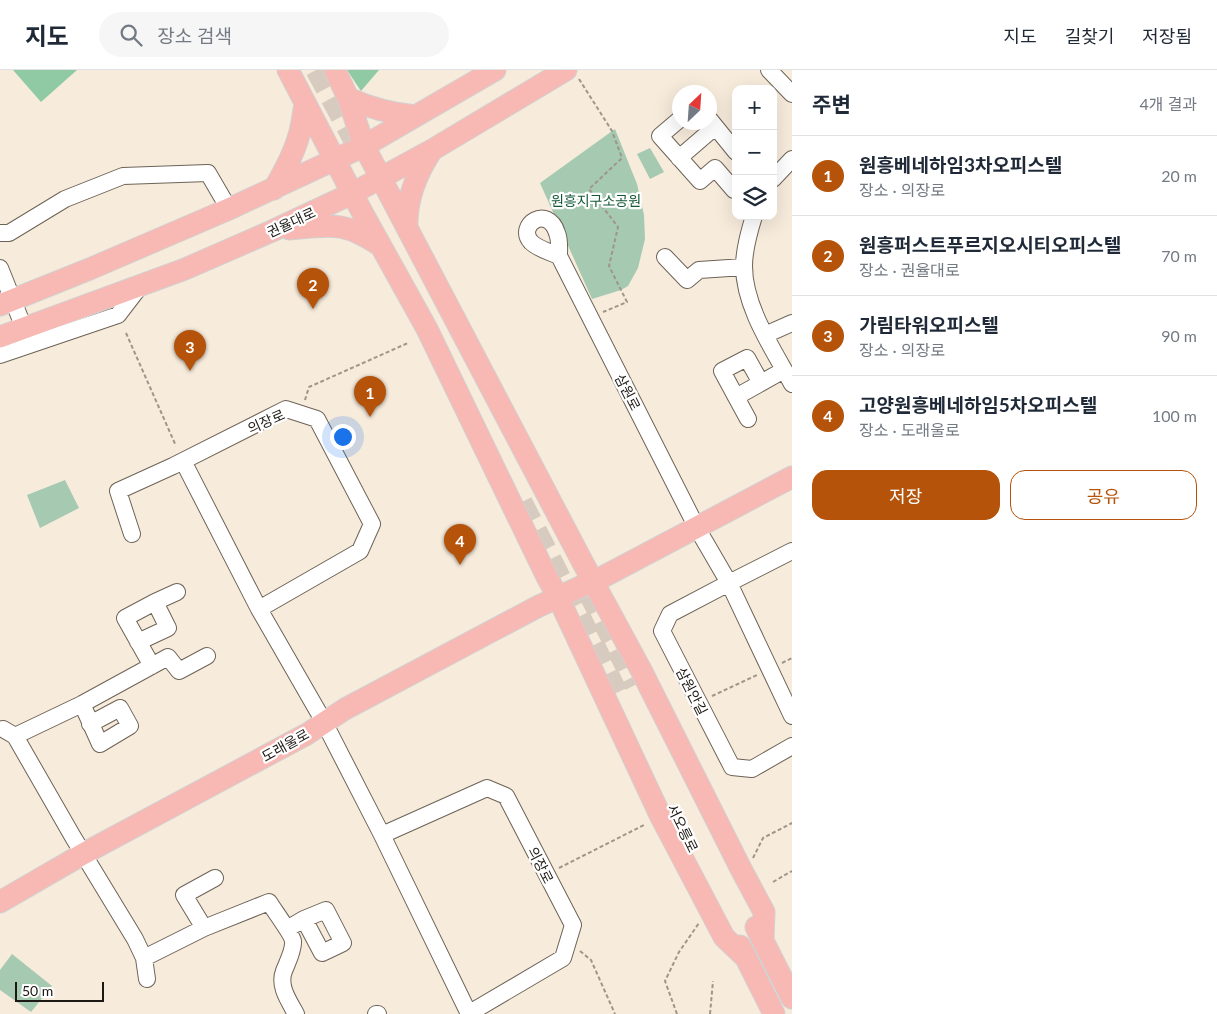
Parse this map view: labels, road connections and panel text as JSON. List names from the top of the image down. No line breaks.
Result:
{"streets":{"main road":["권율대로","도래울로","서오릉로"],"street":["삼원로","의장로","삼원안길"]},"crossings":[["의장로","도래울로"]],"parks":["원흥지구소공원"],"scale_bar":"50 m","north":"top right","page":{"header":"지도","search":"장소 검색","nav":["지도","길찾기","저장됨"],"heading":["주변","4개 결과"],"map_buttons":["+","−"],"list":[{"mark":"1","name":"원흥베네하임3차오피스텔","note":"장소 · 의장로","value":"20 m"},{"mark":"2","name":"원흥퍼스트푸르지오시티오피스텔","note":"장소 · 권율대로","value":"70 m"},{"mark":"3","name":"가림타워오피스텔","note":"장소 · 의장로","value":"90 m"},{"mark":"4","name":"고양원흥베네하임5차오피스텔","note":"장소 · 도래울로","value":"100 m"}],"pins":["2","3","1","4"],"buttons":["저장","공유"],"scale":"50 m"}}
